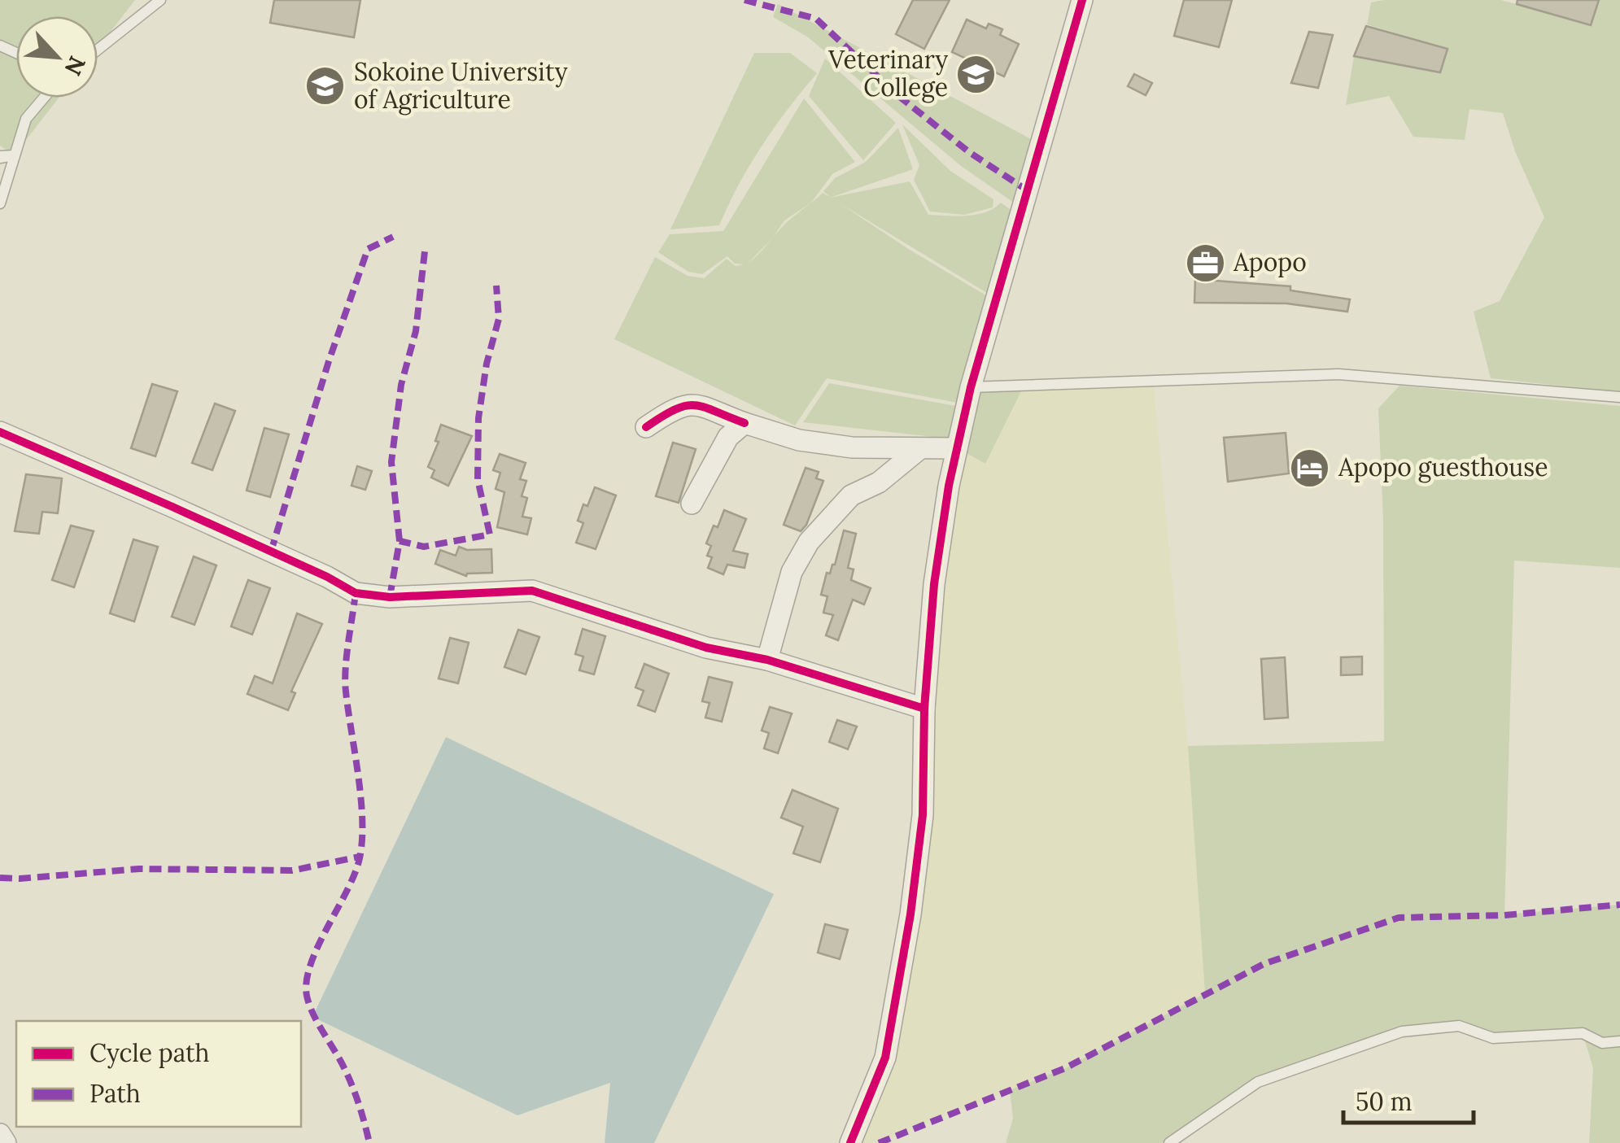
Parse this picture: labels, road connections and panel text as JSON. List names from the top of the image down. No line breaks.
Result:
{"places":{"school or university":["Veterinary College","Sokoine University of Agriculture"],"office":["Apopo"],"hotel":["Apopo guesthouse"]},"legend":["Cycle path","Path"],"scale_bar":"50 m","north":"bottom right"}
